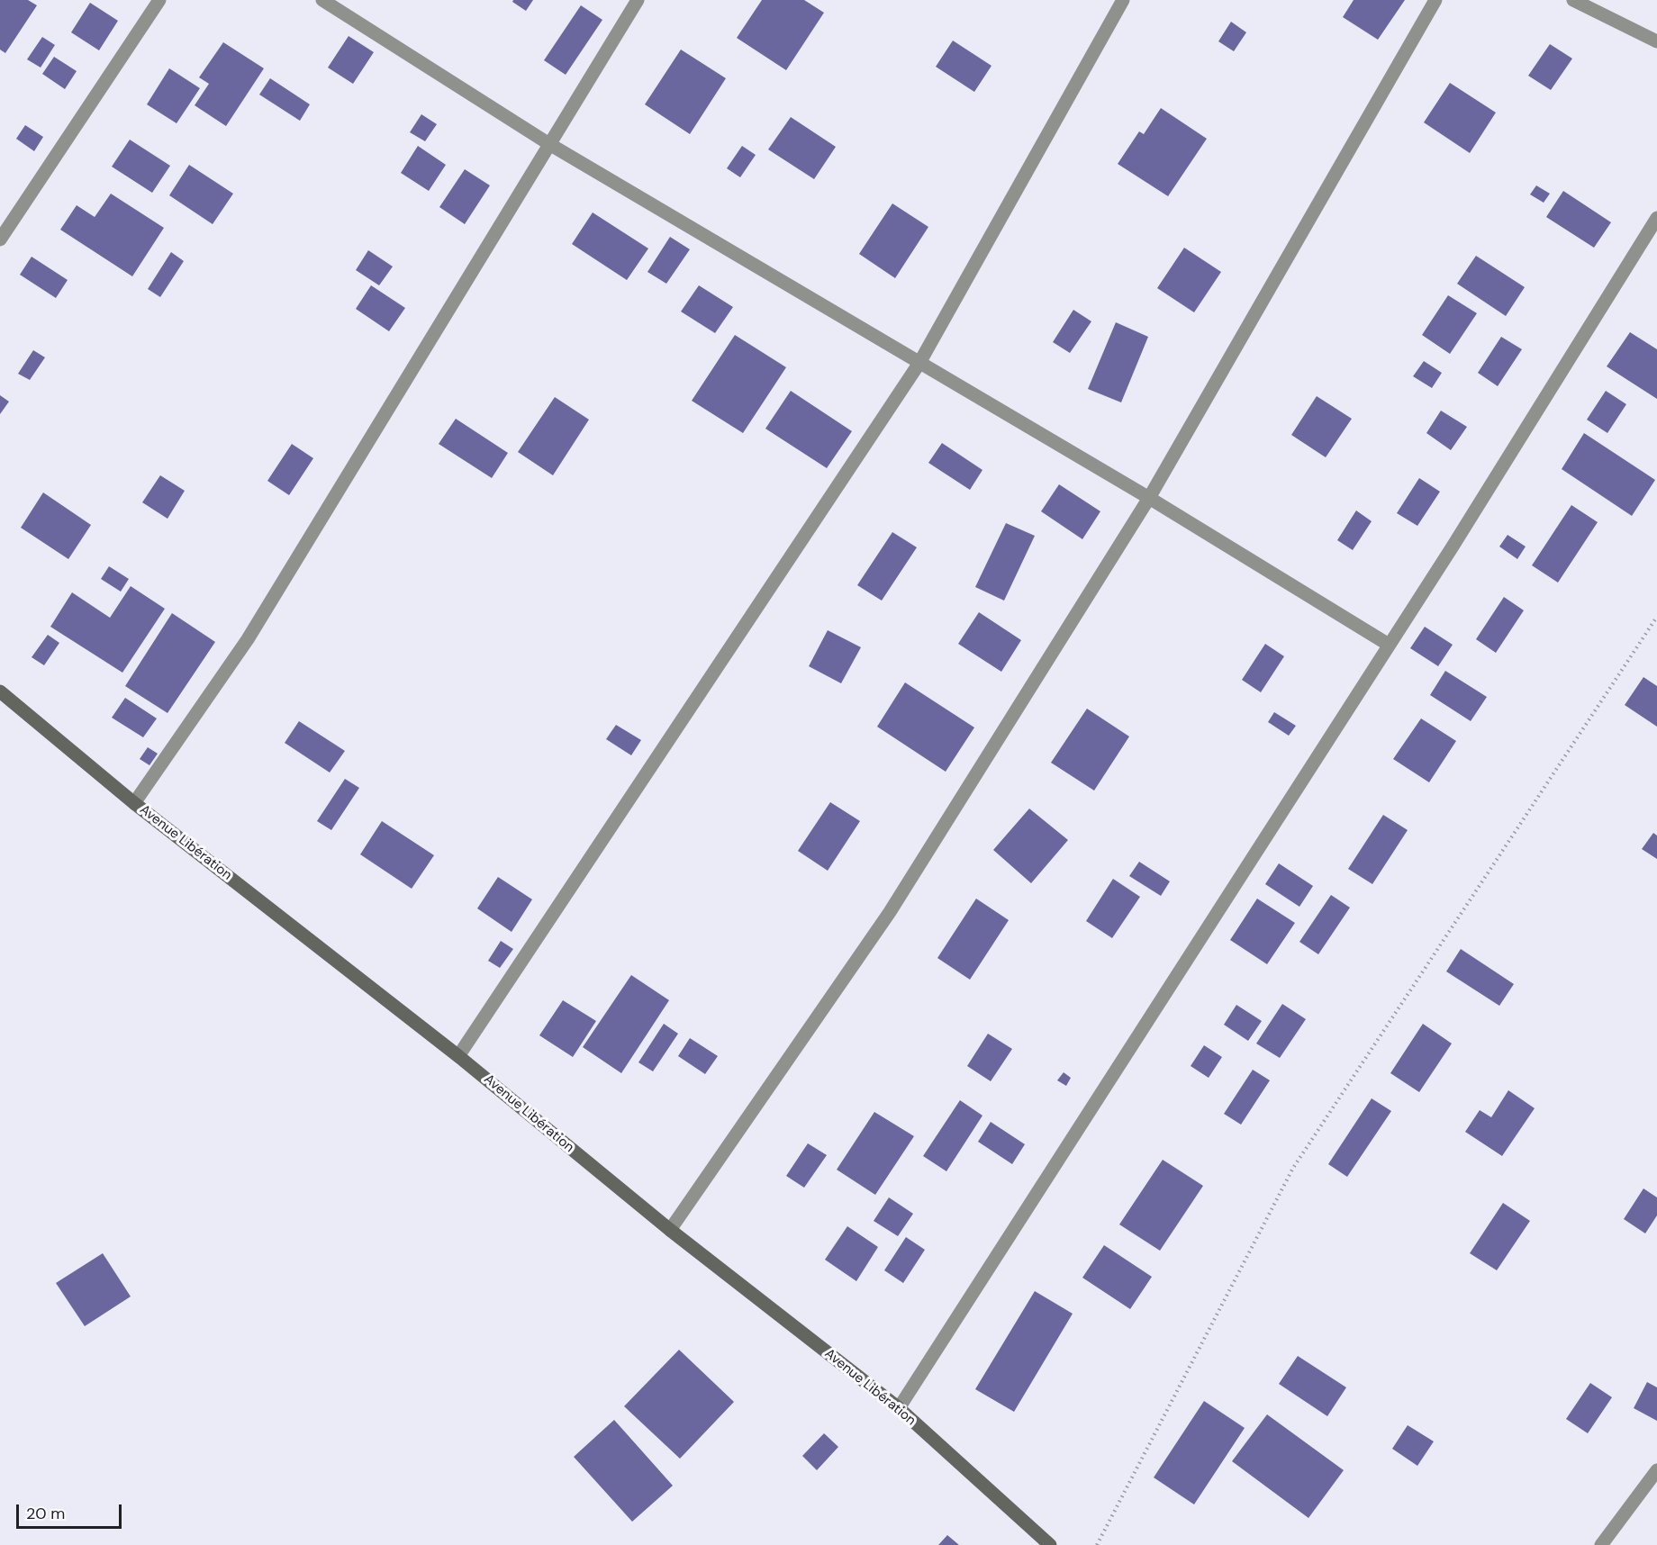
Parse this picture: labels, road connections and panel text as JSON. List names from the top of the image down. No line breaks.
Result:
{"streets":{"street":["Avenue Libération"]},"scale_bar":"20 m"}
